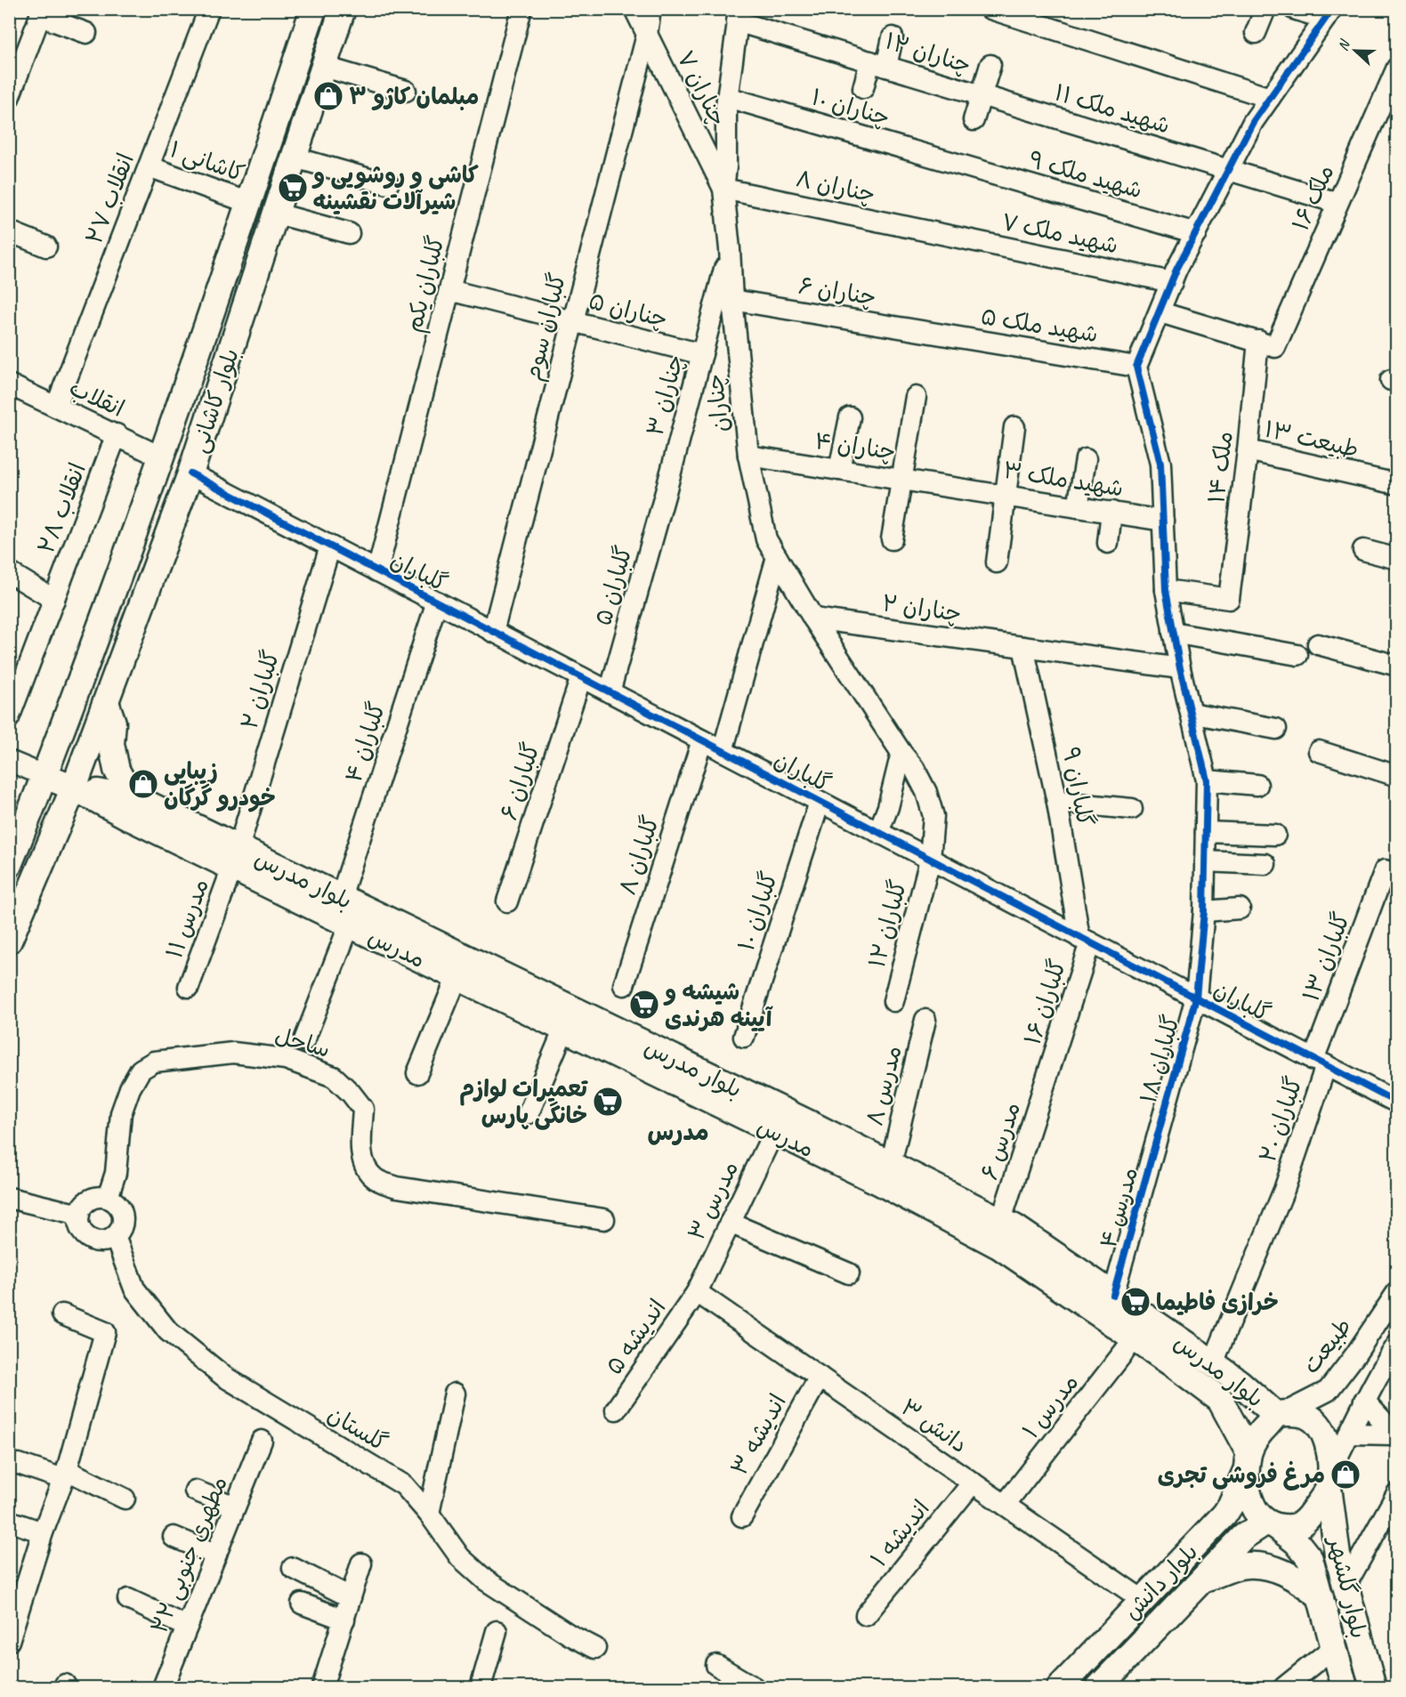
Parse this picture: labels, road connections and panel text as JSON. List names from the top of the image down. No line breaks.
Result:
{"streets":{"main road":["بلوار کاشانی","بلوار مدرس","مدرس","بلوار دانش","بلوار گلشهر"],"street":["چناران ۱۲","چناران ۷","چناران ۱۰","شهید ملک ۱۱","۱ کاشانی","شهید ملک ۹","چناران ۸","ملک ۱۶","انقلاب ۲۷","شهید ملک ۷","گلباران یکم","چناران ۶","۵ چناران","شهید ملک ۵","گلباران سوم","چناران ۳","انقلاب","چناران","طبیعت ۱۳","۴ چناران","ملک ۱۴","۳ شهید ملک","۲۸ انقلاب","گلباران","گلباران ۵","۲ چناران","گلباران ۲","گلباران ۴","گلباران ۶","۹ گلباران","گلباران ۸","گلباران ۱۰","مدرس ۱۱","گلباران ۱۲","۱۳ گلباران","گلباران ۱۶","ساحل","گلباران ۱۸","مدرس ۸","گلباران ۲۰","مدرس ۶","مدرس ۳","مدرس ۴","اندیشه ۵","طبیعت","مدرس ۱","دانش ۳","گلستان","اندیشه ۳","اندیشه ۱","مطهری جنوبی ۲۲"]},"crossings":[["چناران ۱۲","شهید ملک ۱۱"],["چناران ۱۲","چناران"],["چناران ۷","چناران ۸"],["چناران ۷","گلباران سوم"],["چناران ۷","چناران"],["چناران ۱۰","شهید ملک ۹"],["چناران ۱۰","چناران"],["شهید ملک ۱۱","ملک ۱۶"],["۱ کاشانی","انقلاب ۲۷"],["۱ کاشانی","بلوار کاشانی"],["چناران ۸","شهید ملک ۷"],["چناران ۸","چناران"],["ملک ۱۶","ملک ۱۴"],["انقلاب ۲۷","انقلاب"],["گلباران یکم","۵ چناران"],["گلباران یکم","گلباران"],["چناران ۶","شهید ملک ۵"],["چناران ۶","چناران"],["۵ چناران","گلباران سوم"],["۵ چناران","چناران ۳"],["شهید ملک ۵","گلباران ۱۸"],["گلباران سوم","گلباران"],["چناران ۳","چناران"],["چناران ۳","گلباران ۵"],["انقلاب","بلوار کاشانی"],["انقلاب","۲۸ انقلاب"],["بلوار کاشانی","گلباران"],["بلوار کاشانی","بلوار مدرس"],["بلوار کاشانی","مدرس"],["چناران","۴ چناران"],["چناران","۲ چناران"],["چناران","گلباران ۱۲"],["طبیعت ۱۳","ملک ۱۴"],["۴ چناران","۳ شهید ملک"],["ملک ۱۴","گلباران ۱۸"],["۳ شهید ملک","گلباران ۱۸"],["گلباران","گلباران ۵"],["گلباران","گلباران ۲"],["گلباران","گلباران ۴"],["گلباران","گلباران ۶"],["گلباران","۹ گلباران"],["گلباران","گلباران ۸"],["گلباران","گلباران ۱۰"],["گلباران","گلباران ۱۲"],["گلباران","۱۳ گلباران"],["گلباران","گلباران ۱۶"],["گلباران","گلباران ۱۸"],["گلباران","گلباران ۲۰"],["۲ چناران","۹ گلباران"],["۲ چناران","گلباران ۱۸"],["گلباران ۲","بلوار مدرس"],["گلباران ۲","مدرس ۱۱"],["گلباران ۲","مدرس"],["گلباران ۴","بلوار مدرس"],["۹ گلباران","گلباران ۱۶"],["بلوار مدرس","مدرس ۱۱"],["بلوار مدرس","مدرس"],["بلوار مدرس","مدرس ۸"],["بلوار مدرس","گلباران ۲۰"],["بلوار مدرس","مدرس ۶"],["بلوار مدرس","مدرس ۴"],["بلوار مدرس","طبیعت"],["بلوار مدرس","بلوار دانش"],["بلوار مدرس","بلوار گلشهر"],["مدرس ۱۱","مدرس"],["مدرس","مدرس ۳"],["مدرس","طبیعت"],["مدرس","مدرس ۱"],["مدرس","بلوار دانش"],["مدرس","بلوار گلشهر"],["۱۳ گلباران","گلباران ۲۰"],["گلباران ۱۶","مدرس ۶"],["ساحل","گلستان"],["گلباران ۱۸","مدرس ۴"],["مدرس ۳","اندیشه ۵"],["مدرس ۳","دانش ۳"],["اندیشه ۵","دانش ۳"],["طبیعت","بلوار دانش"],["طبیعت","بلوار گلشهر"],["مدرس ۱","دانش ۳"],["دانش ۳","اندیشه ۳"],["دانش ۳","اندیشه ۱"],["دانش ۳","بلوار دانش"],["بلوار دانش","بلوار گلشهر"]],"districts":["مدرس"],"places":{"shop":["مبلمان کاژو ۳","زیبایی خودرو گرگان","مرغ فروشی تجری"],"supermarket":["کاشی و روشویی و شیرآلات نقشینه","شیشه و آیینه هرندی","تعمیرات لوازم خانگی پارس","خرازی فاطیما"]},"north":"left"}
